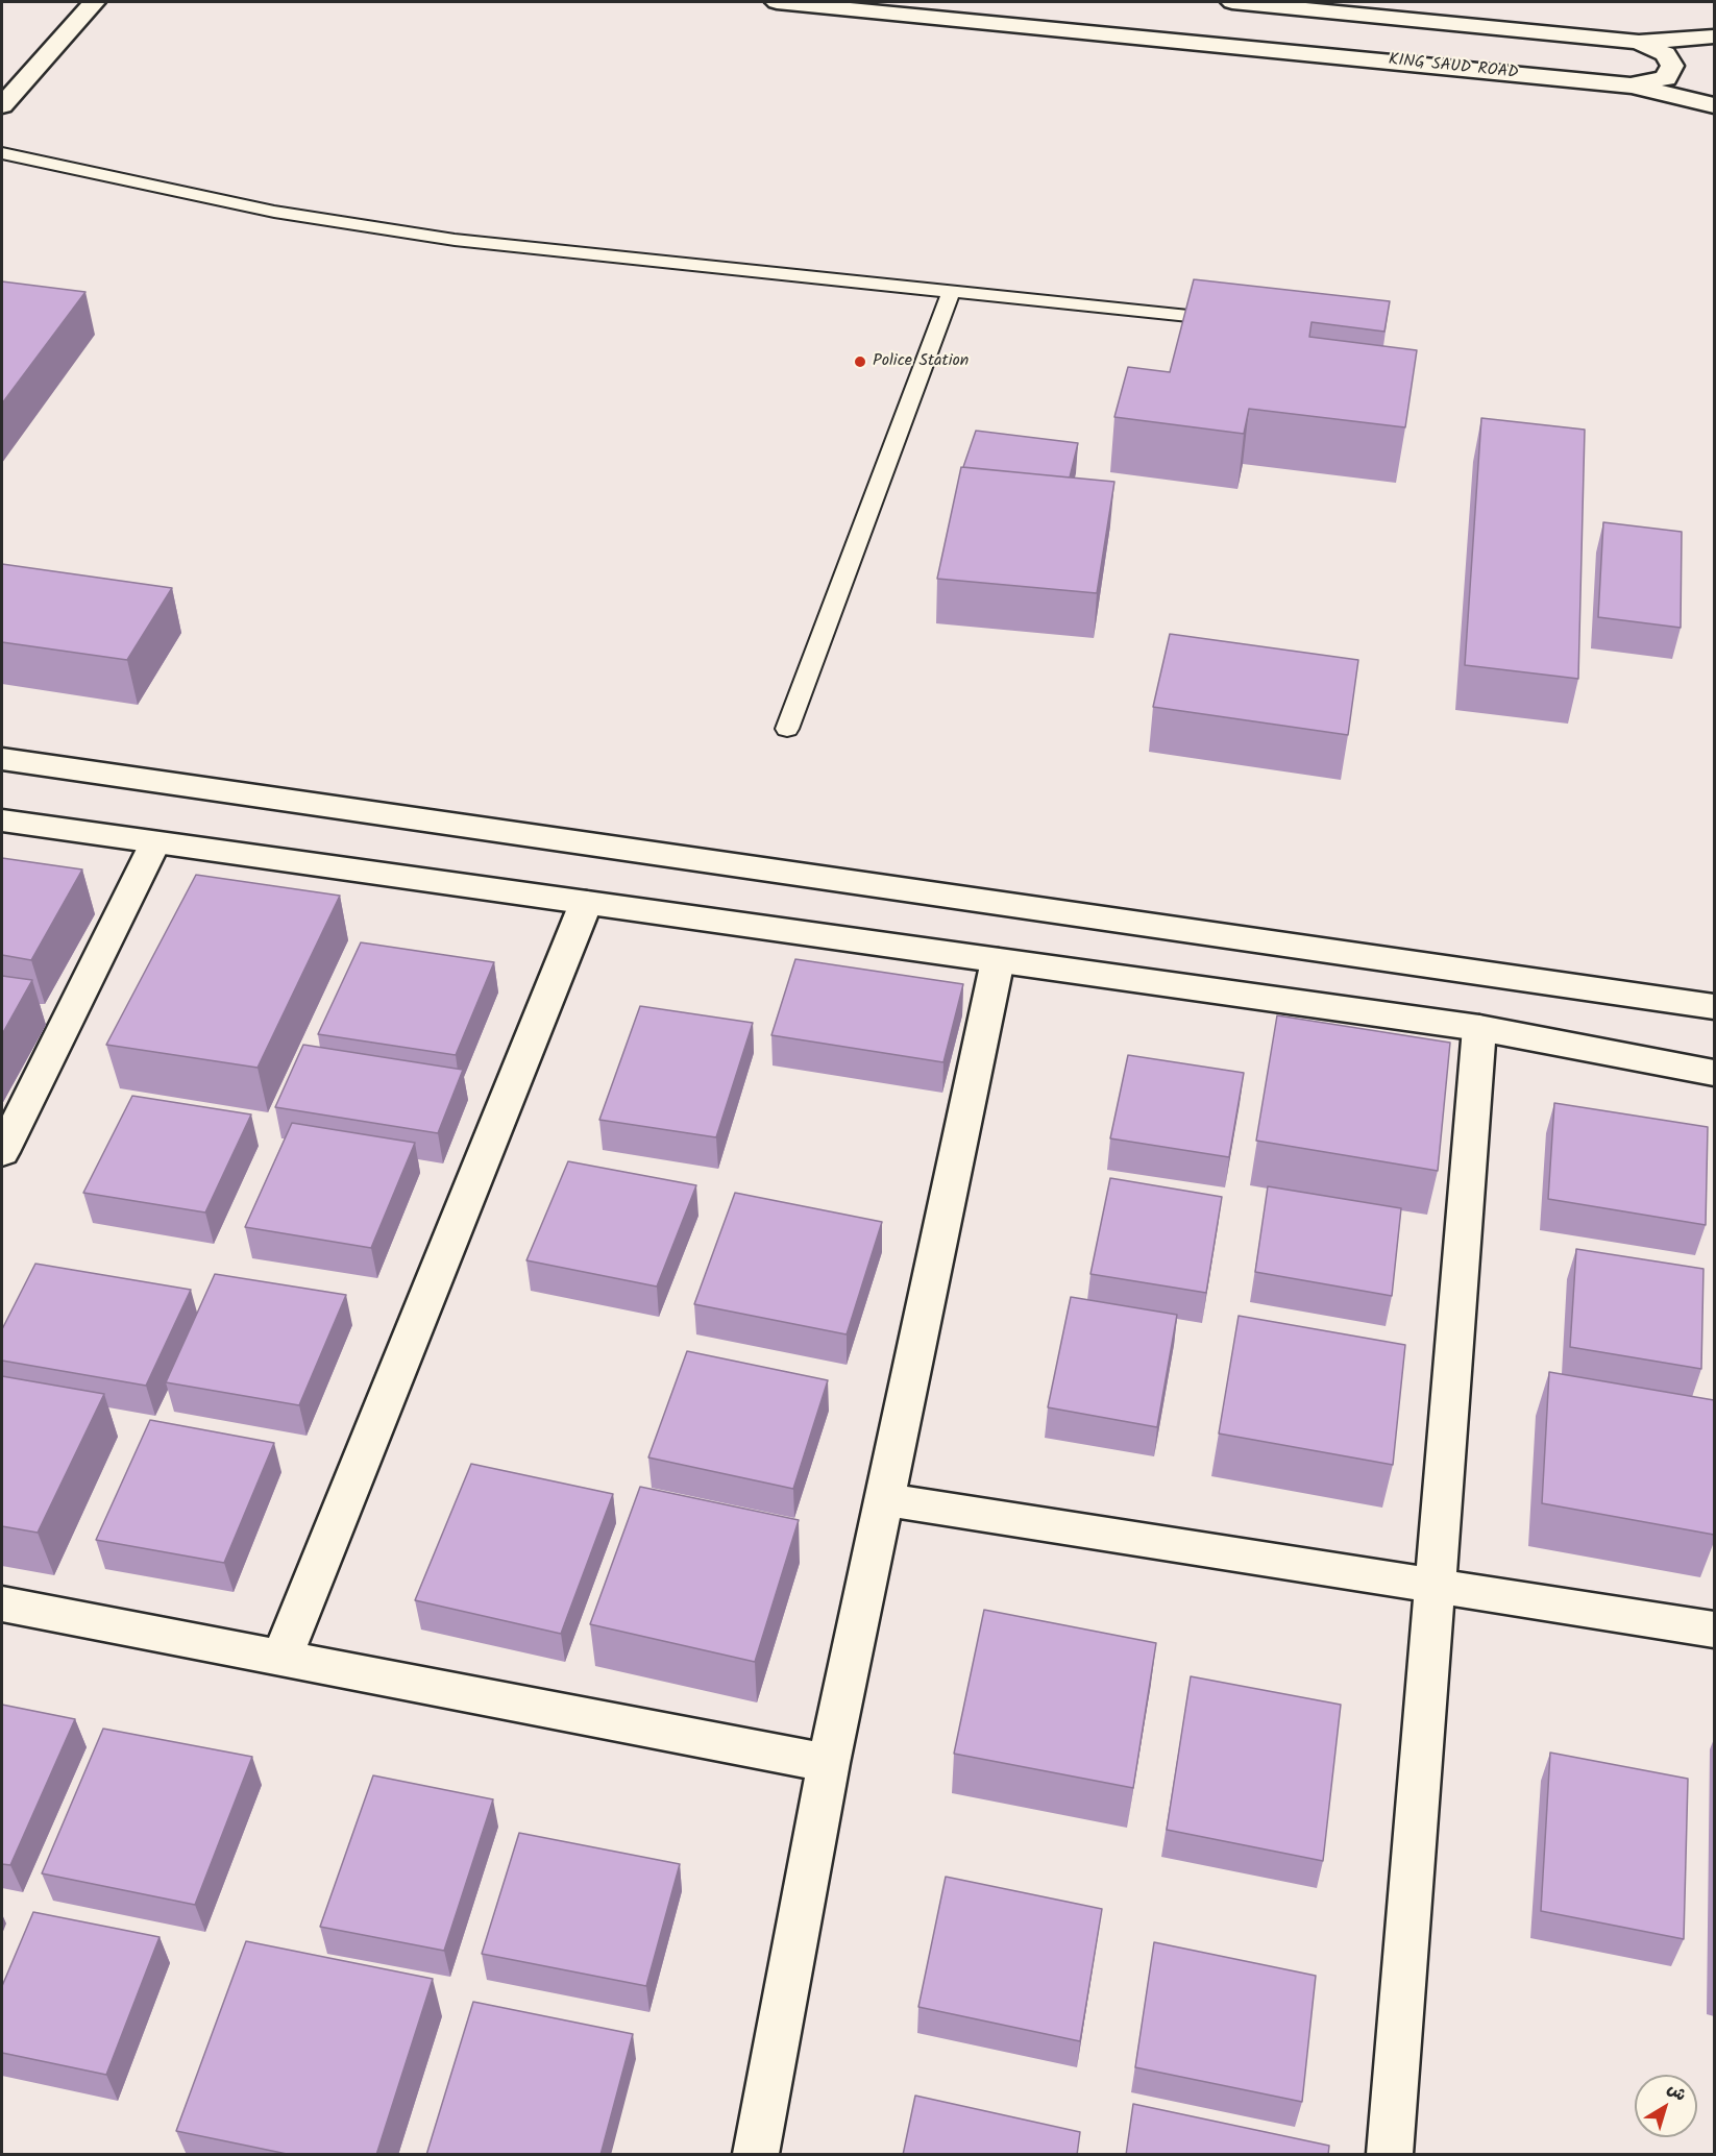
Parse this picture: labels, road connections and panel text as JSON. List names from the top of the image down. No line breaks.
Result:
{"streets":{"street":["KING SAUD ROAD"]},"places":["Police Station"],"north":"top right"}
